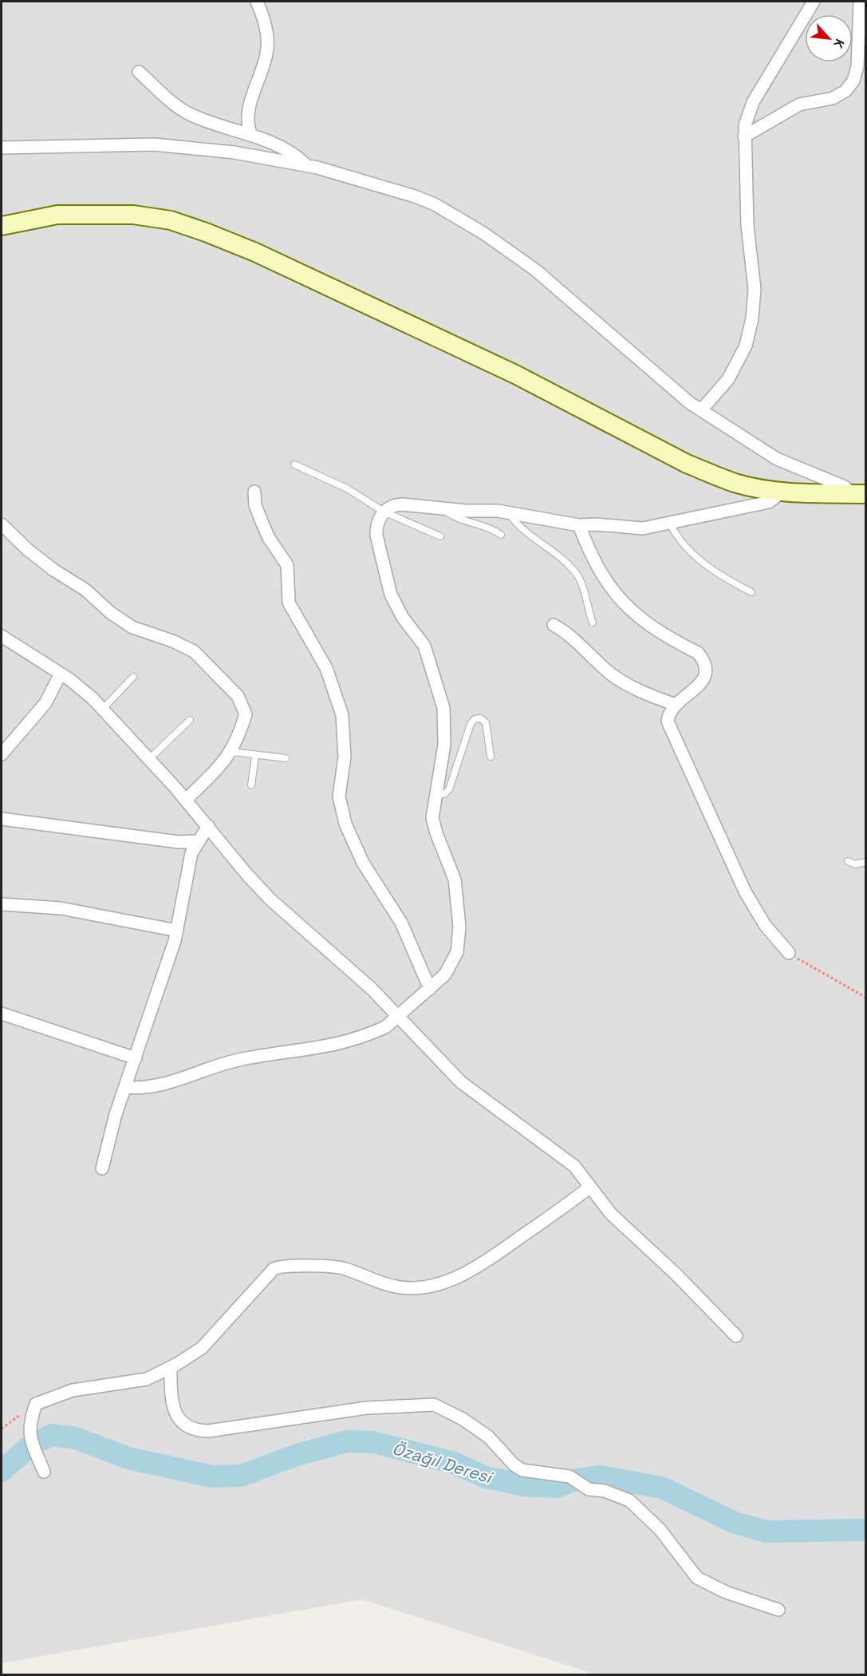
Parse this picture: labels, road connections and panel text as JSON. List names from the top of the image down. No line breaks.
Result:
{"water":["Özağıl Deresi"],"north":"bottom right"}
